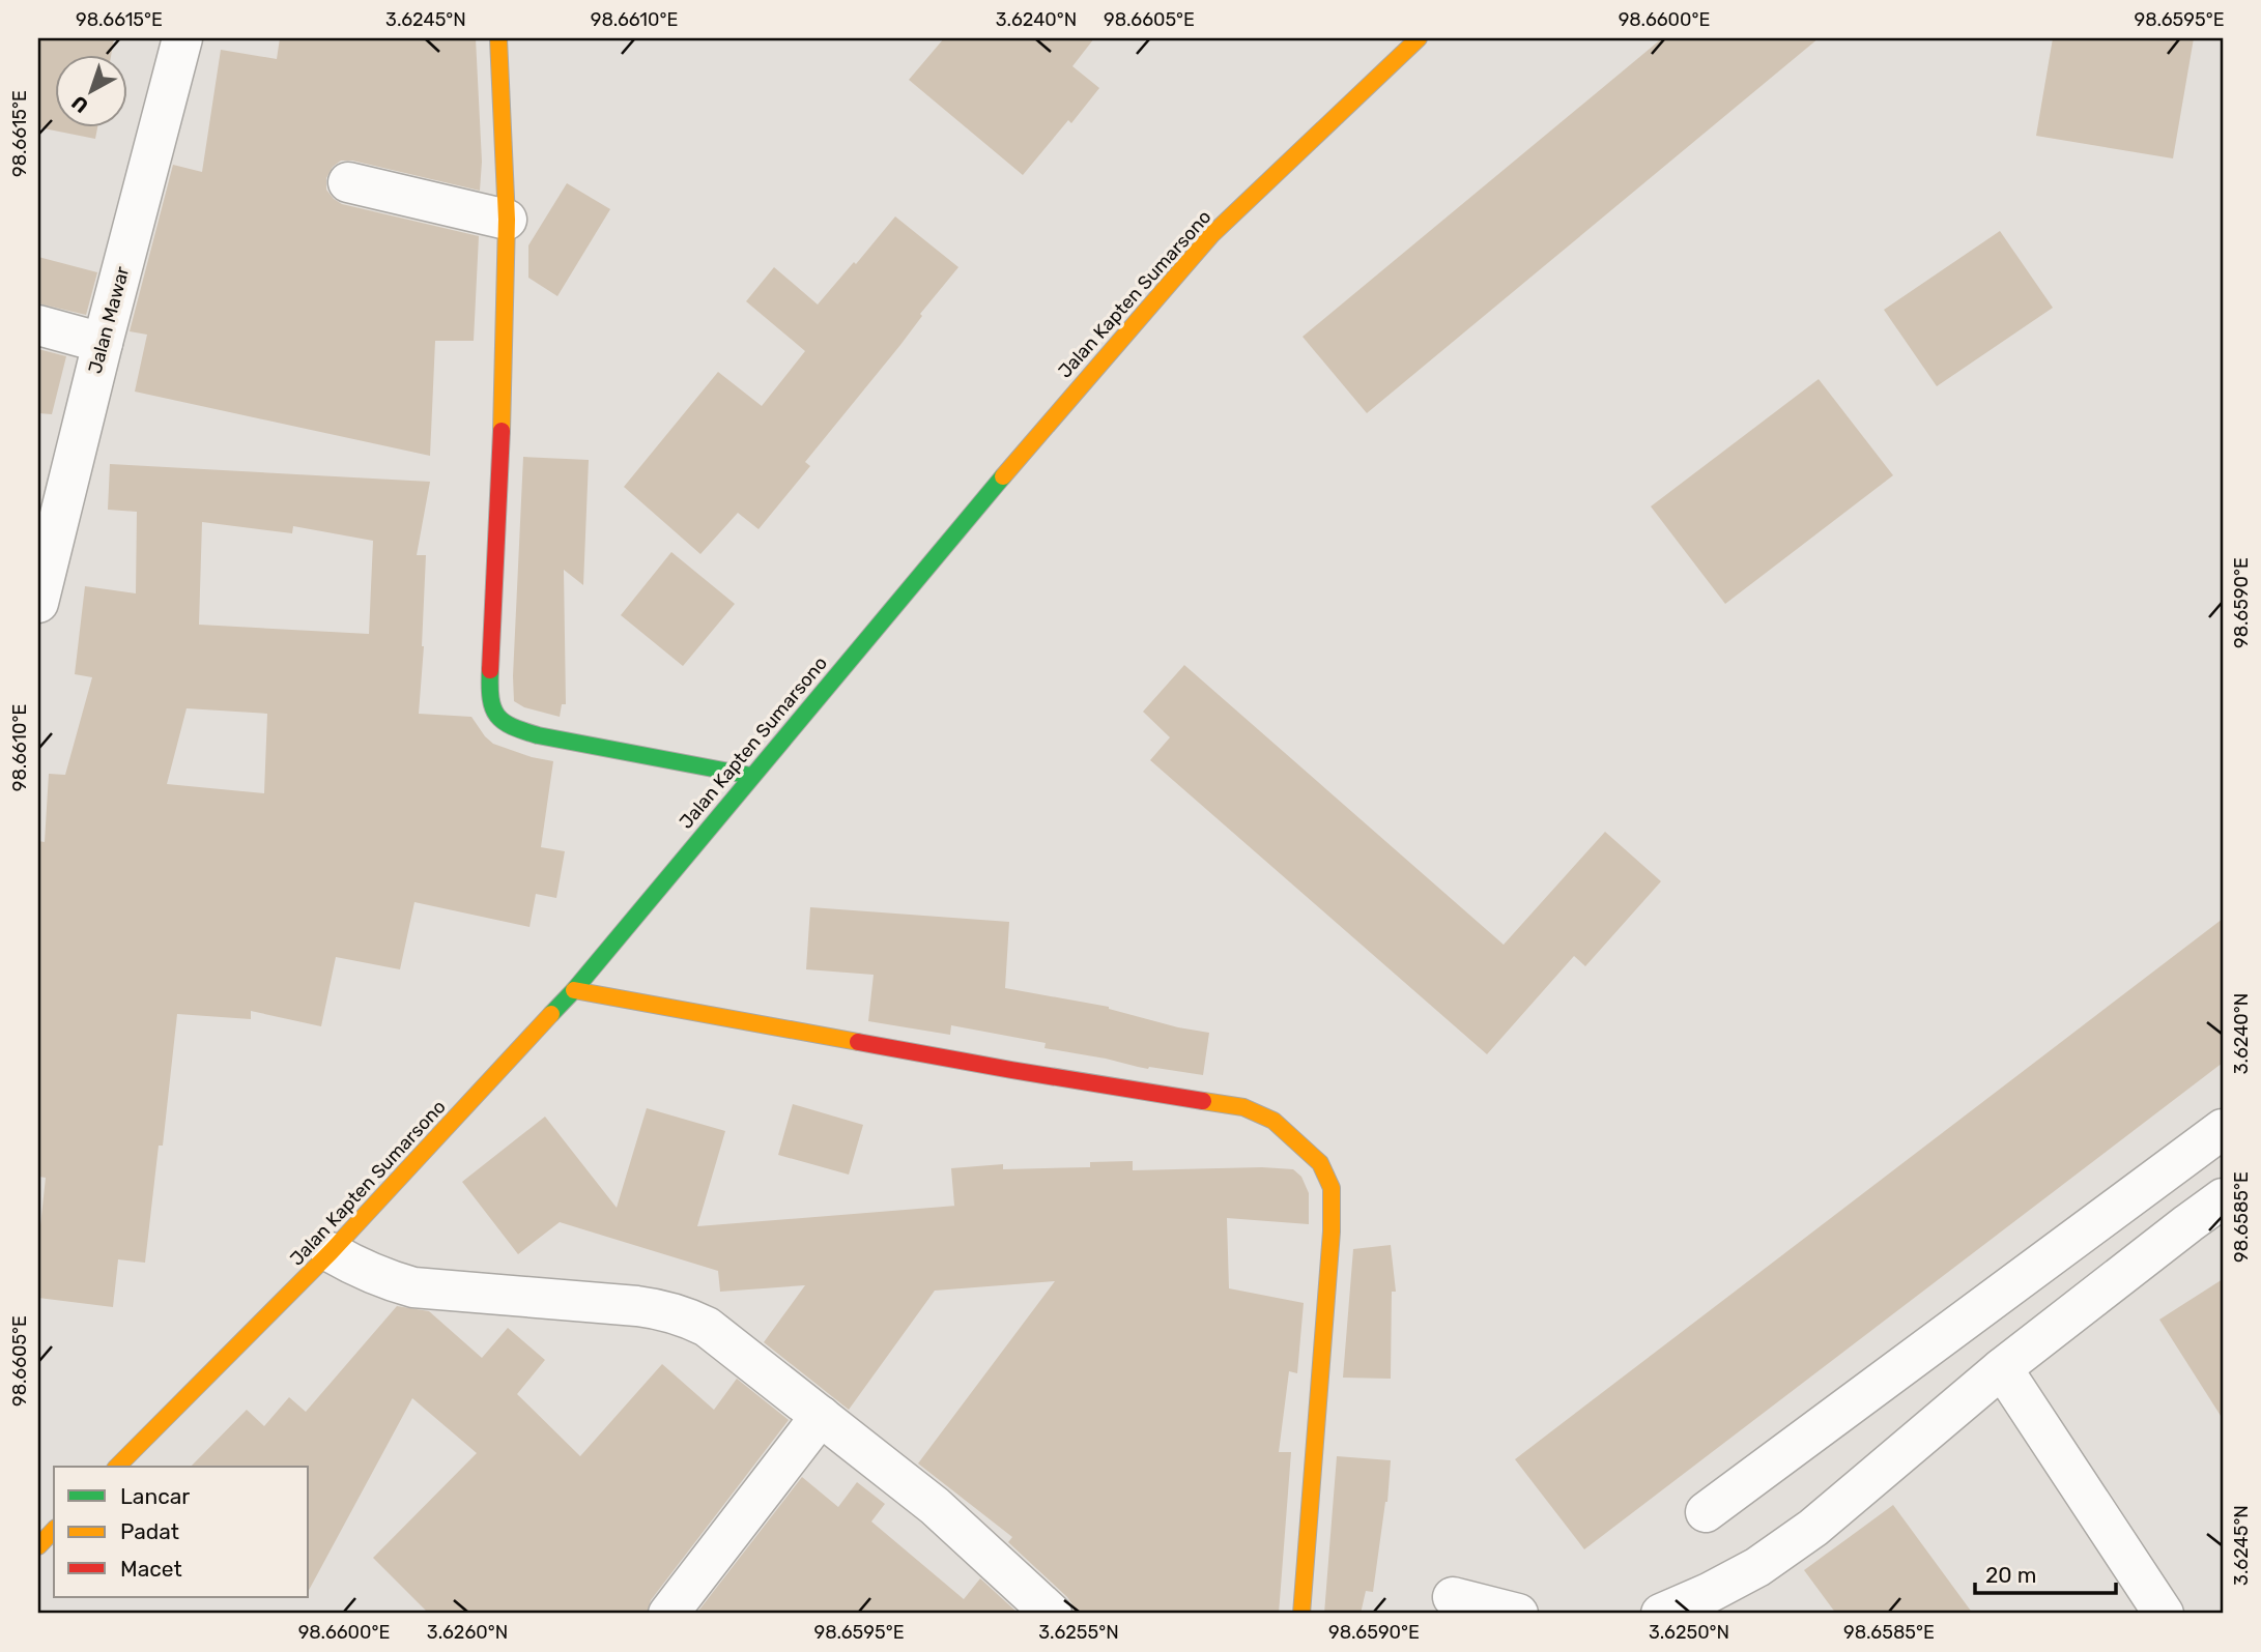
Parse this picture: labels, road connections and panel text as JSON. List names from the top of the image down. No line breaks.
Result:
{"streets":{"main road":["Jalan Kapten Sumarsono"],"street":["Jalan Mawar"]},"legend":["Lancar","Padat","Macet"],"scale_bar":"20 m","north":"bottom left","coordinates":["98.6615°E","3.6245°N","98.6610°E","3.6240°N","98.6605°E","98.6600°E","98.6595°E","98.6590°E","98.6585°E","3.6260°N","3.6255°N","3.6250°N"]}
